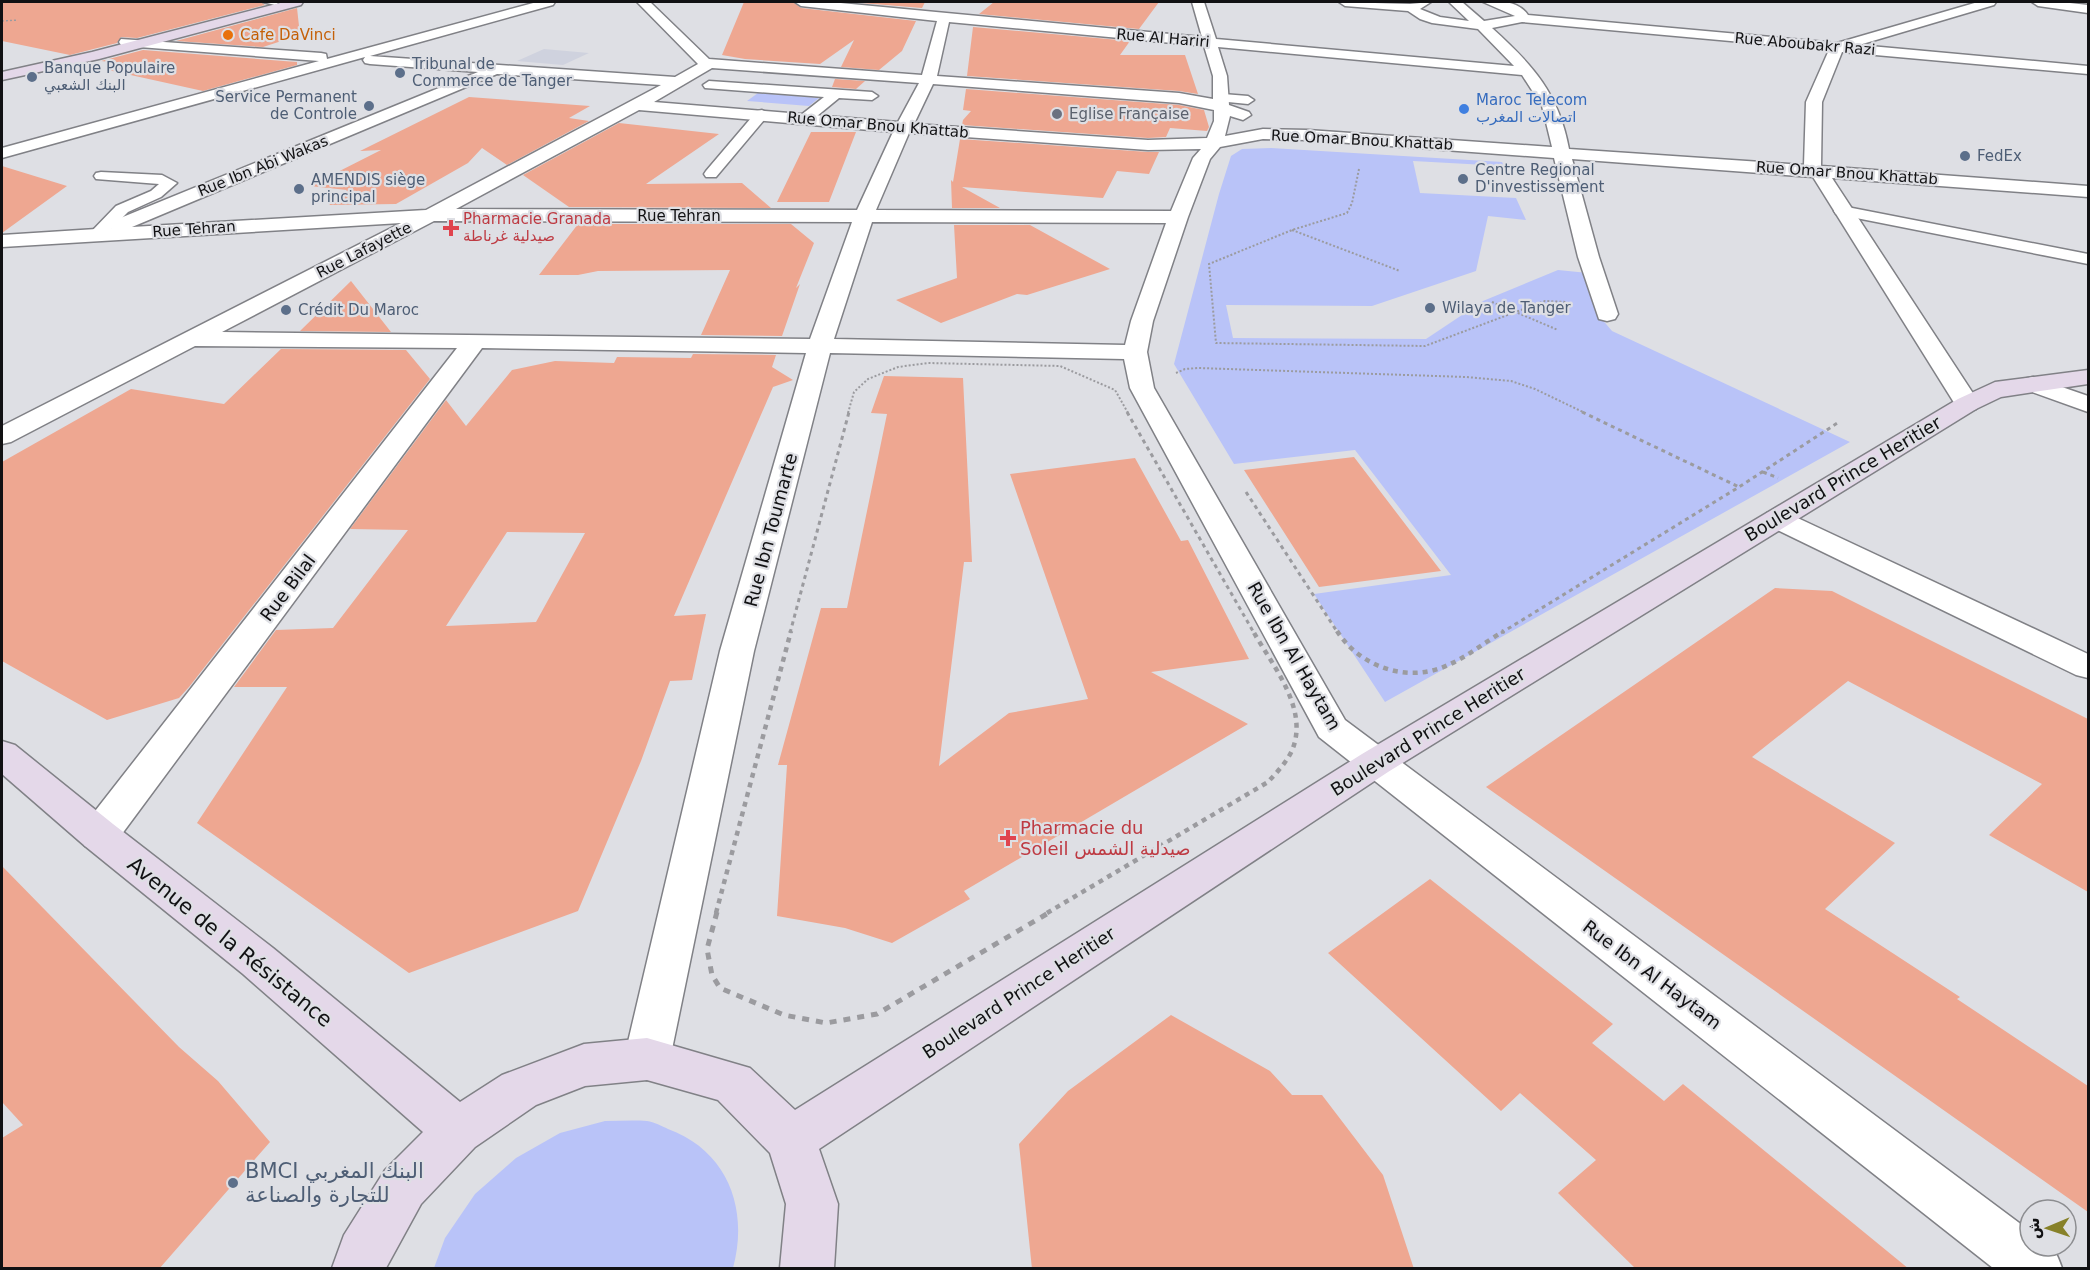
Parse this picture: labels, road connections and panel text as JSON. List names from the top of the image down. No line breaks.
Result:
{"streets":{"street":["Rue Al Hariri","Rue Aboubakr Razi","Rue Omar Bnou Khattab","Rue Ibn Abi Wakas","Rue Tehran","Rue Lafayette","Boulevard Prince Heritier","Rue Ibn Toumarte","Rue Bilal","Rue Ibn Al Haytam","Avenue de la Résistance"]},"crossings":[["Rue Al Hariri","Rue Ibn Toumarte"],["Rue Al Hariri","Rue Ibn Al Haytam"],["Rue Omar Bnou Khattab","Rue Lafayette"],["Rue Omar Bnou Khattab","Rue Ibn Toumarte"],["Rue Omar Bnou Khattab","Rue Ibn Al Haytam"],["Rue Ibn Abi Wakas","Rue Tehran"],["Rue Tehran","Rue Lafayette"],["Rue Tehran","Rue Ibn Toumarte"],["Rue Tehran","Rue Ibn Al Haytam"],["Boulevard Prince Heritier","Rue Ibn Al Haytam"],["Rue Bilal","Avenue de la Résistance"]],"places":{"other":["Cafe DaVinci","Tribunal de Commerce de Tanger","Banque Populaire البنك الشعبي","Service Permanent de Controle","Maroc Telecom اتصالات المغرب","Eglise Française","FedEx","Centre Regional D'investissement","AMENDIS siège principal","Wilaya de Tanger","Crédit Du Maroc","BMCI البنك المغربي للتجارة والصناعة"],"health":["Pharmacie Granada صيدلية غرناطة","Pharmacie du Soleil صيدلية الشمس"]},"north":"left"}
